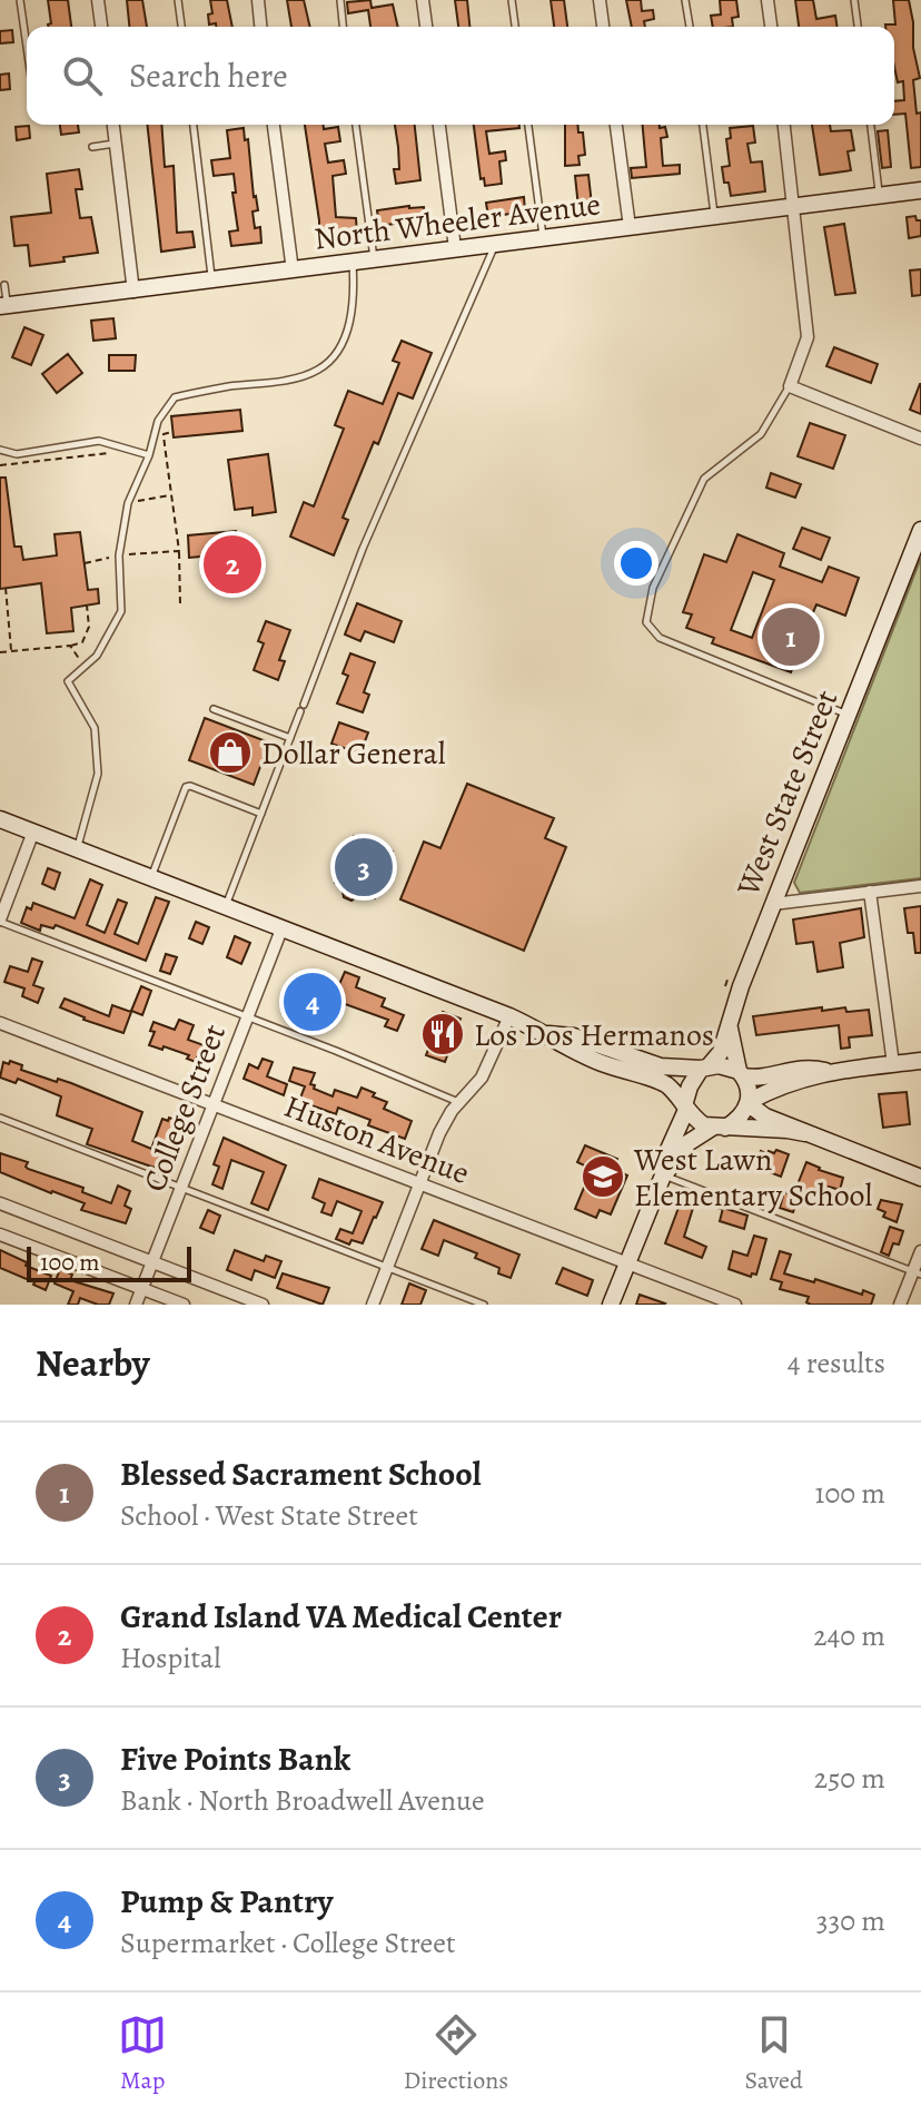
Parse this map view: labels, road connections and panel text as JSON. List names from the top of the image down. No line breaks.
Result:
{"streets":{"street":["North Wheeler Avenue","West State Street","College Street","Huston Avenue"]},"crossings":[["College Street","Huston Avenue"]],"places":{"shop":["Dollar General"],"restaurant":["Los Dos Hermanos"],"school or university":["West Lawn Elementary School"]},"scale_bar":"100 m","page":{"search":"Search here","pins":["2","1","3","4"],"scale":"100 m","heading":["Nearby","4 results"],"list":[{"mark":"1","name":"Blessed Sacrament School","note":"School · West State Street","value":"100 m"},{"mark":"2","name":"Grand Island VA Medical Center","note":"Hospital","value":"240 m"},{"mark":"3","name":"Five Points Bank","note":"Bank · North Broadwell Avenue","value":"250 m"},{"mark":"4","name":"Pump & Pantry","note":"Supermarket · College Street","value":"330 m"}],"nav":["Map","Directions","Saved"]}}
